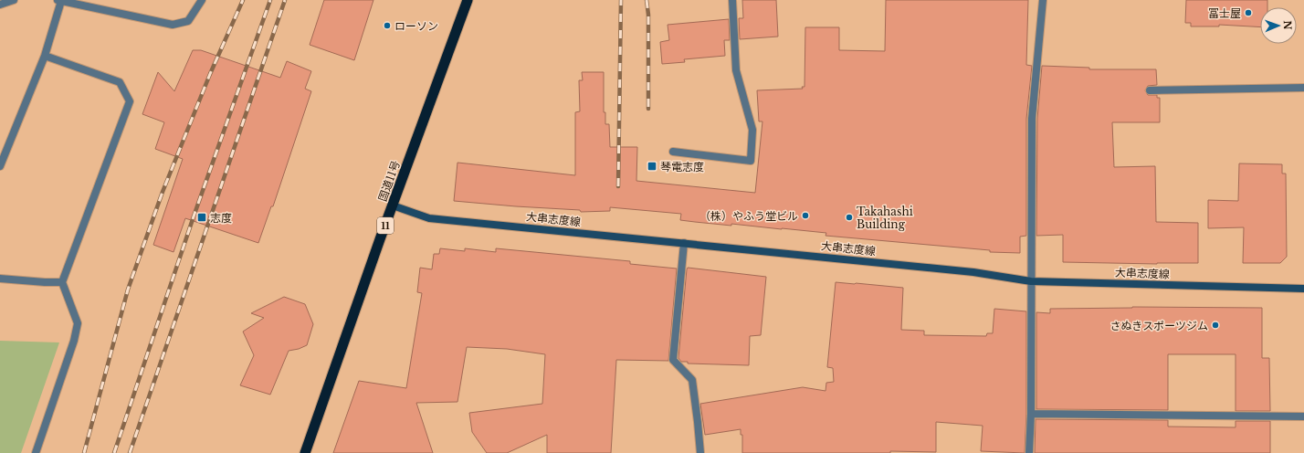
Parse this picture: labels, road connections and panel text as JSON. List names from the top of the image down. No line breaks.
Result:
{"streets":{"highway":["国道11号","11"],"main road":["大串志度線"]},"crossings":[["国道11号","大串志度線"]],"places":{"other":["冨士屋","ローソン","（株）やふう堂ビル","Takahashi Building","さぬきスポーツジム"],"transit":["琴電志度","志度"]},"north":"right"}
